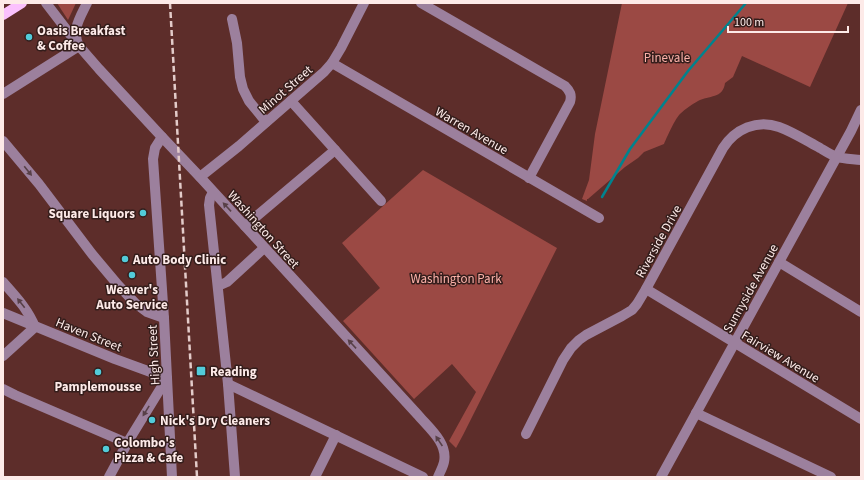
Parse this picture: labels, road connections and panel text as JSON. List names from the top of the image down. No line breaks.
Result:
{"streets":{"street":["Minot Street","Warren Avenue","Washington Street","Riverside Drive","Sunnyside Avenue","Haven Street","High Street","Fairview Avenue"]},"crossings":[["Minot Street","Warren Avenue"],["Minot Street","Washington Street"],["Washington Street","High Street"],["Riverside Drive","Sunnyside Avenue"],["Riverside Drive","Fairview Avenue"],["Sunnyside Avenue","Fairview Avenue"],["Haven Street","High Street"]],"one_way":["Washington Street"],"parks":["Pinevale","Washington Park"],"places":{"other":["Oasis Breakfast & Coffee","Square Liquors","Auto Body Clinic","Weaver's Auto Service","Pamplemousse","Nick's Dry Cleaners","Colombo's Pizza & Cafe"],"transit":["Reading"]},"scale_bar":"100 m"}
